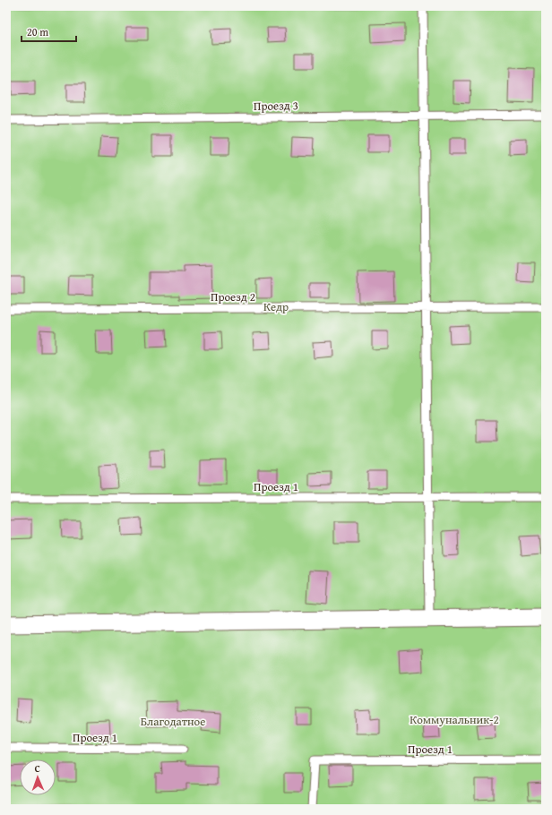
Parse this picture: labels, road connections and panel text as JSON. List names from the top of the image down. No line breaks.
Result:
{"streets":{"lane":["Проезд 3","Проезд 2","Проезд 1"]},"parks":["Кедр","Коммунальник-2","Благодатное"],"scale_bar":"20 m","north":"top"}
